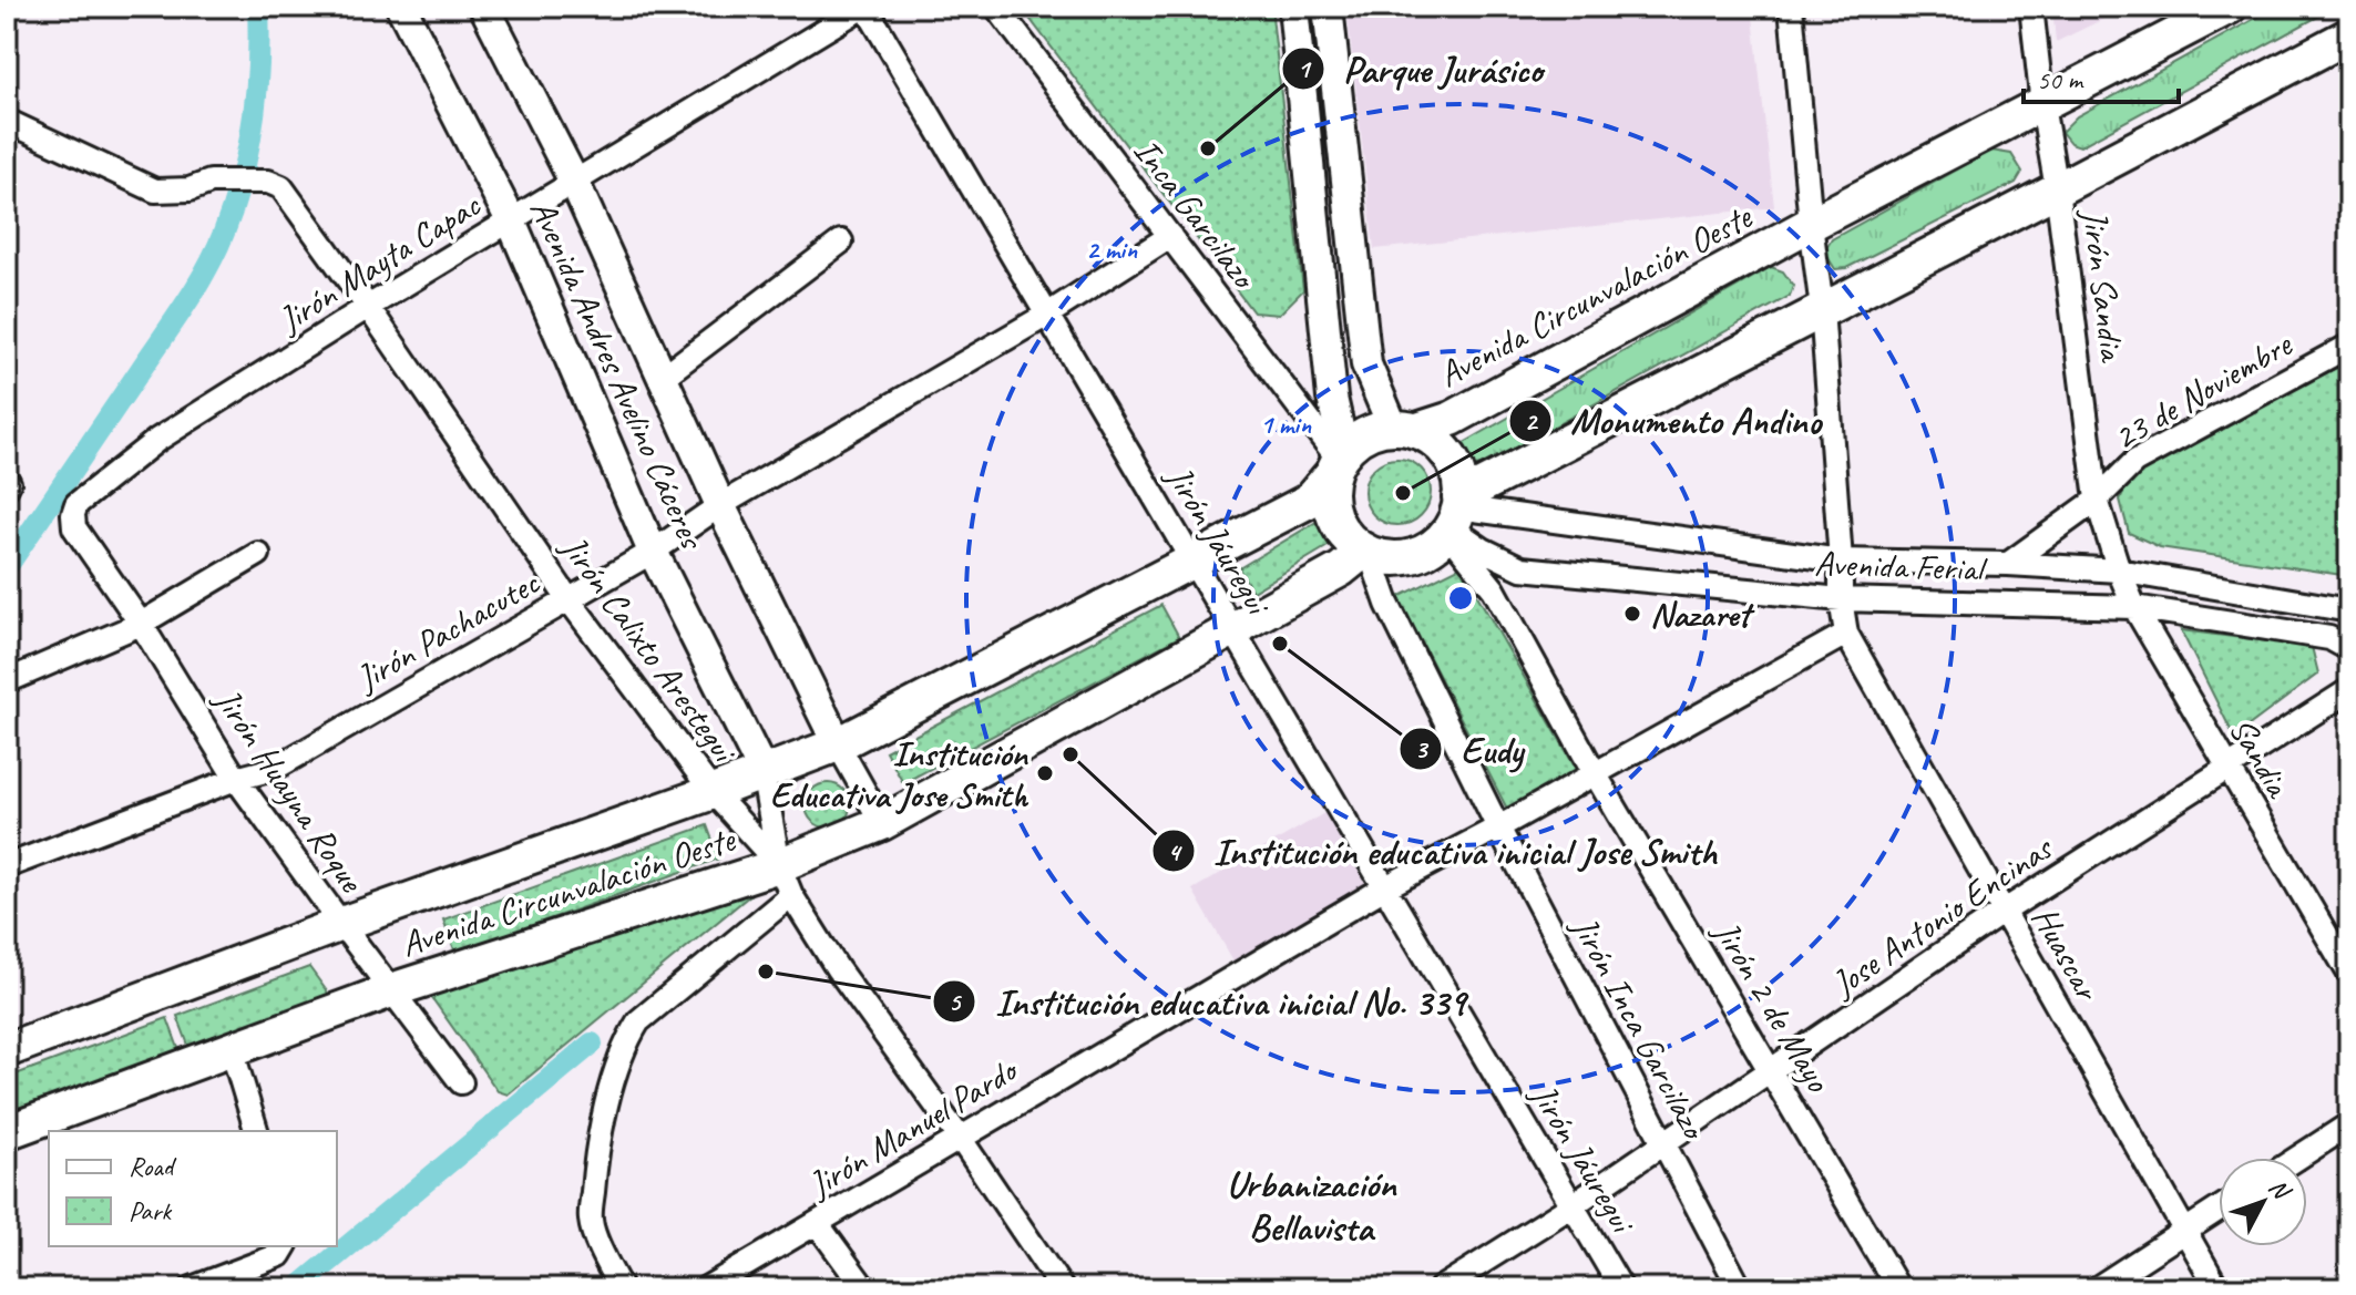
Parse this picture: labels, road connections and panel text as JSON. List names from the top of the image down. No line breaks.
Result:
{"streets":{"highway":["Avenida Circunvalación Oeste"],"main road":["Avenida Andres Avelino Cáceres"],"street":["Inca Garcilazo","Jirón Mayta Capac","Jirón Sandia","23 de Noviembre","Jirón Jáuregui","Avenida Ferial","Jirón Pachacutec","Jirón Calixto Arestegui","Sandia","Jirón Huayna Roque","Jose Antonio Encinas","Huascar","Jirón 2 de Mayo","Jirón Inca Garcilazo","Jirón Manuel Pardo"]},"crossings":[["Inca Garcilazo","Avenida Circunvalación Oeste"],["Inca Garcilazo","Avenida Ferial"],["Inca Garcilazo","Jirón Pachacutec"],["Inca Garcilazo","Jirón 2 de Mayo"],["Inca Garcilazo","Jirón Inca Garcilazo"],["Jirón Mayta Capac","Avenida Andres Avelino Cáceres"],["Jirón Mayta Capac","Jirón Jáuregui"],["Jirón Mayta Capac","Jirón Calixto Arestegui"],["Jirón Mayta Capac","Jirón Huayna Roque"],["Jirón Sandia","Avenida Circunvalación Oeste"],["Jirón Sandia","23 de Noviembre"],["Jirón Sandia","Avenida Ferial"],["Jirón Sandia","Sandia"],["Avenida Circunvalación Oeste","Avenida Andres Avelino Cáceres"],["Avenida Circunvalación Oeste","Jirón Jáuregui"],["Avenida Circunvalación Oeste","Avenida Ferial"],["Avenida Circunvalación Oeste","Jirón Calixto Arestegui"],["Avenida Circunvalación Oeste","Jirón Huayna Roque"],["Avenida Circunvalación Oeste","Huascar"],["Avenida Circunvalación Oeste","Jirón 2 de Mayo"],["Avenida Circunvalación Oeste","Jirón Inca Garcilazo"],["Avenida Andres Avelino Cáceres","Jirón Pachacutec"],["23 de Noviembre","Avenida Ferial"],["Jirón Jáuregui","Jirón Pachacutec"],["Jirón Jáuregui","Jose Antonio Encinas"],["Jirón Jáuregui","Jirón Manuel Pardo"],["Avenida Ferial","Sandia"],["Avenida Ferial","Huascar"],["Avenida Ferial","Jirón 2 de Mayo"],["Avenida Ferial","Jirón Inca Garcilazo"],["Jirón Pachacutec","Jirón Calixto Arestegui"],["Jirón Pachacutec","Jirón Huayna Roque"],["Jirón Calixto Arestegui","Jirón Manuel Pardo"],["Sandia","Jose Antonio Encinas"],["Jose Antonio Encinas","Huascar"],["Jose Antonio Encinas","Jirón 2 de Mayo"],["Jose Antonio Encinas","Jirón Inca Garcilazo"],["Huascar","Jirón Manuel Pardo"],["Jirón 2 de Mayo","Jirón Inca Garcilazo"],["Jirón 2 de Mayo","Jirón Manuel Pardo"],["Jirón Inca Garcilazo","Jirón Manuel Pardo"]],"districts":["Urbanización Bellavista"],"places":["Parque Jurásico","Monumento Andino","Nazaret","Eudy","Institución educativa inicial Jose Smith","Institución Educativa Jose Smith","Institución educativa inicial No. 339"],"legend":["Road","Park"],"scale_bar":"50 m","north":"top right","rings":["2 min","1 min"]}
